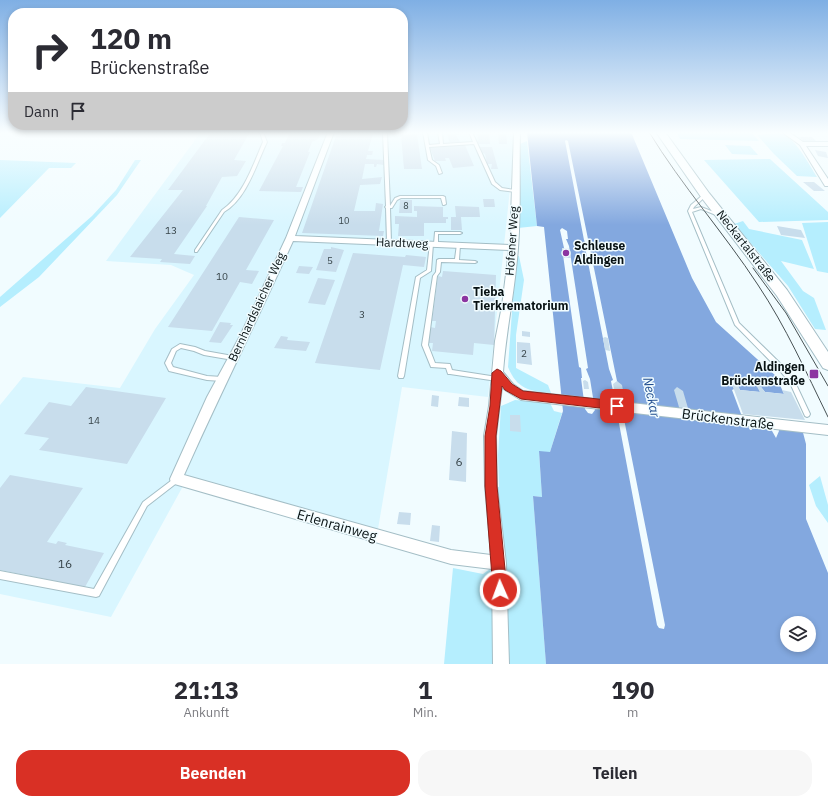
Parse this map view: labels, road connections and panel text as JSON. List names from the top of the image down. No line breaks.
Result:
{"streets":{"main road":["Neckartalstraße"],"street":["Hofener Weg","Hardtweg","Bernhardslaicher Weg","Brückenstraße","Erlenrainweg"]},"crossings":[["Hofener Weg","Hardtweg"],["Hofener Weg","Brückenstraße"],["Hardtweg","Bernhardslaicher Weg"],["Bernhardslaicher Weg","Erlenrainweg"]],"water":["Neckar"],"places":{"other":["Schleuse Aldingen","Tieba Tierkrematorium"],"transit":["Aldingen Brückenstraße"]},"house_numbers":["8","10","13","5","10","3","2","14","6","16"],"page":{"turn":["120 m","Brückenstraße"],"then":"Dann","eta":["21:13","Ankunft","1","Min.","190","m"],"buttons":["Beenden","Teilen"]}}
